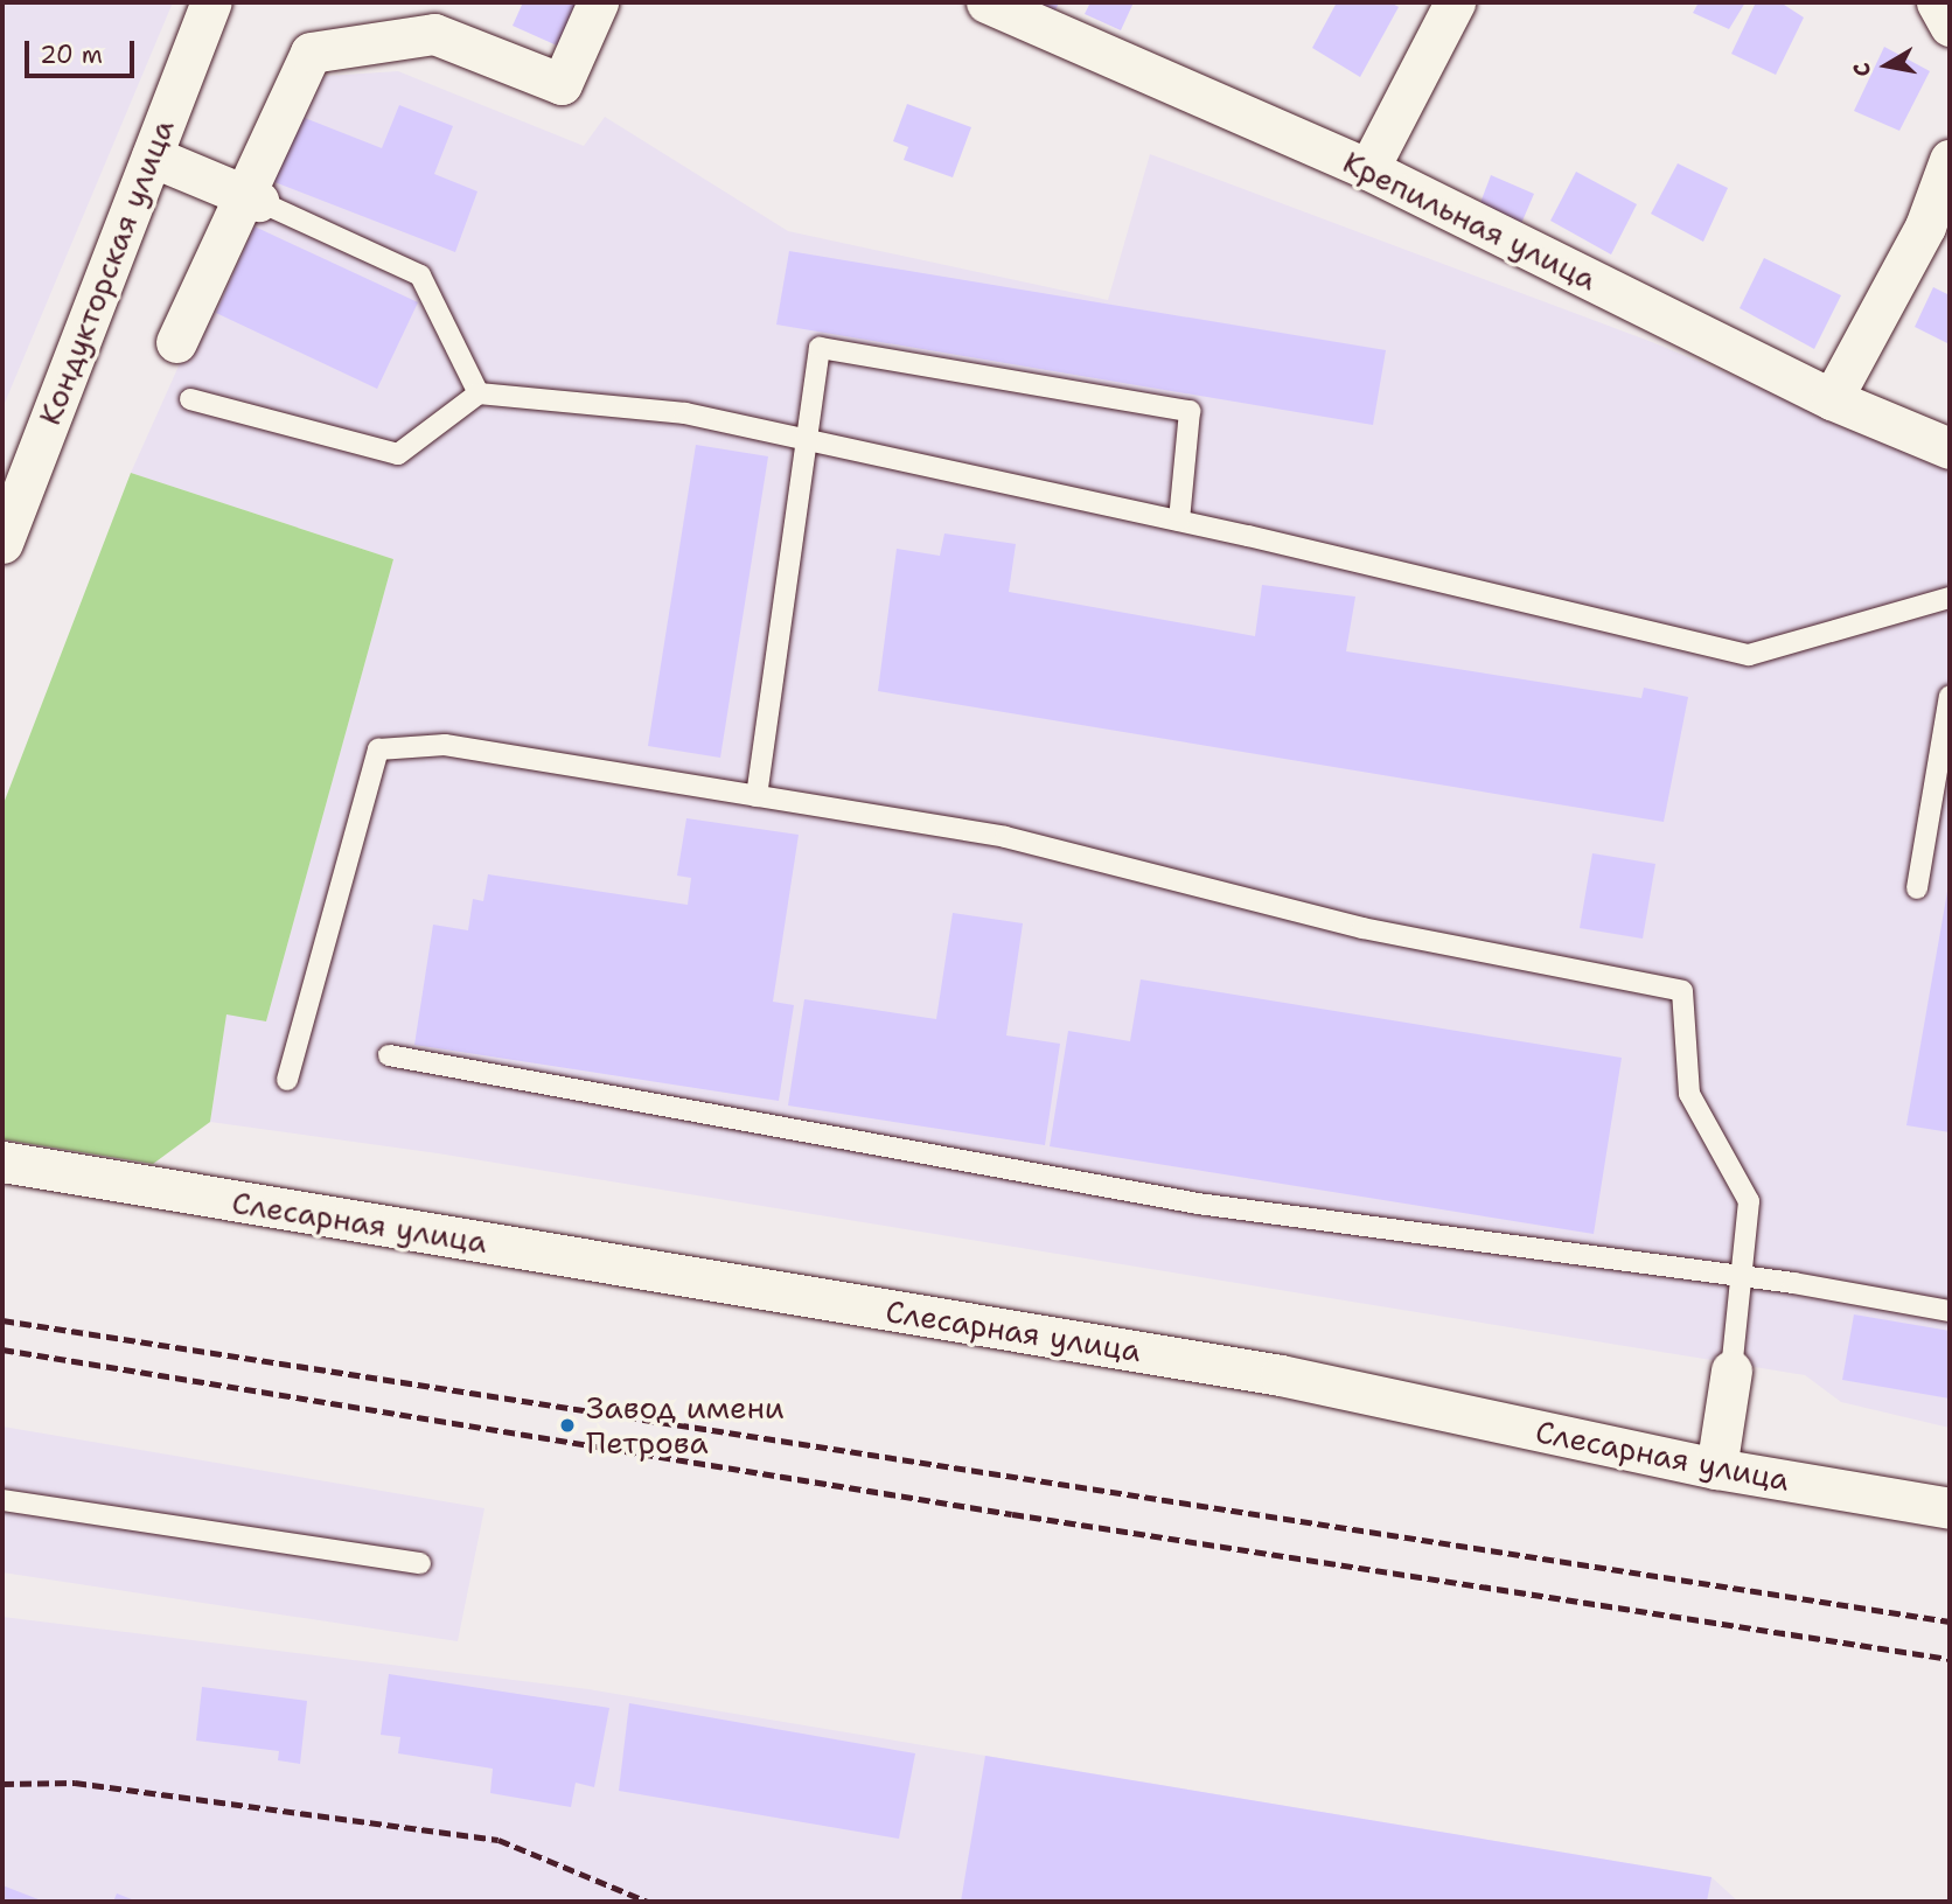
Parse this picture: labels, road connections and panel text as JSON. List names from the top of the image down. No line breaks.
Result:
{"streets":{"street":["Крепильная улица","Кондукторская улица","Слесарная улица"]},"places":["Завод имени Петрова"],"scale_bar":"20 m","north":"left"}
